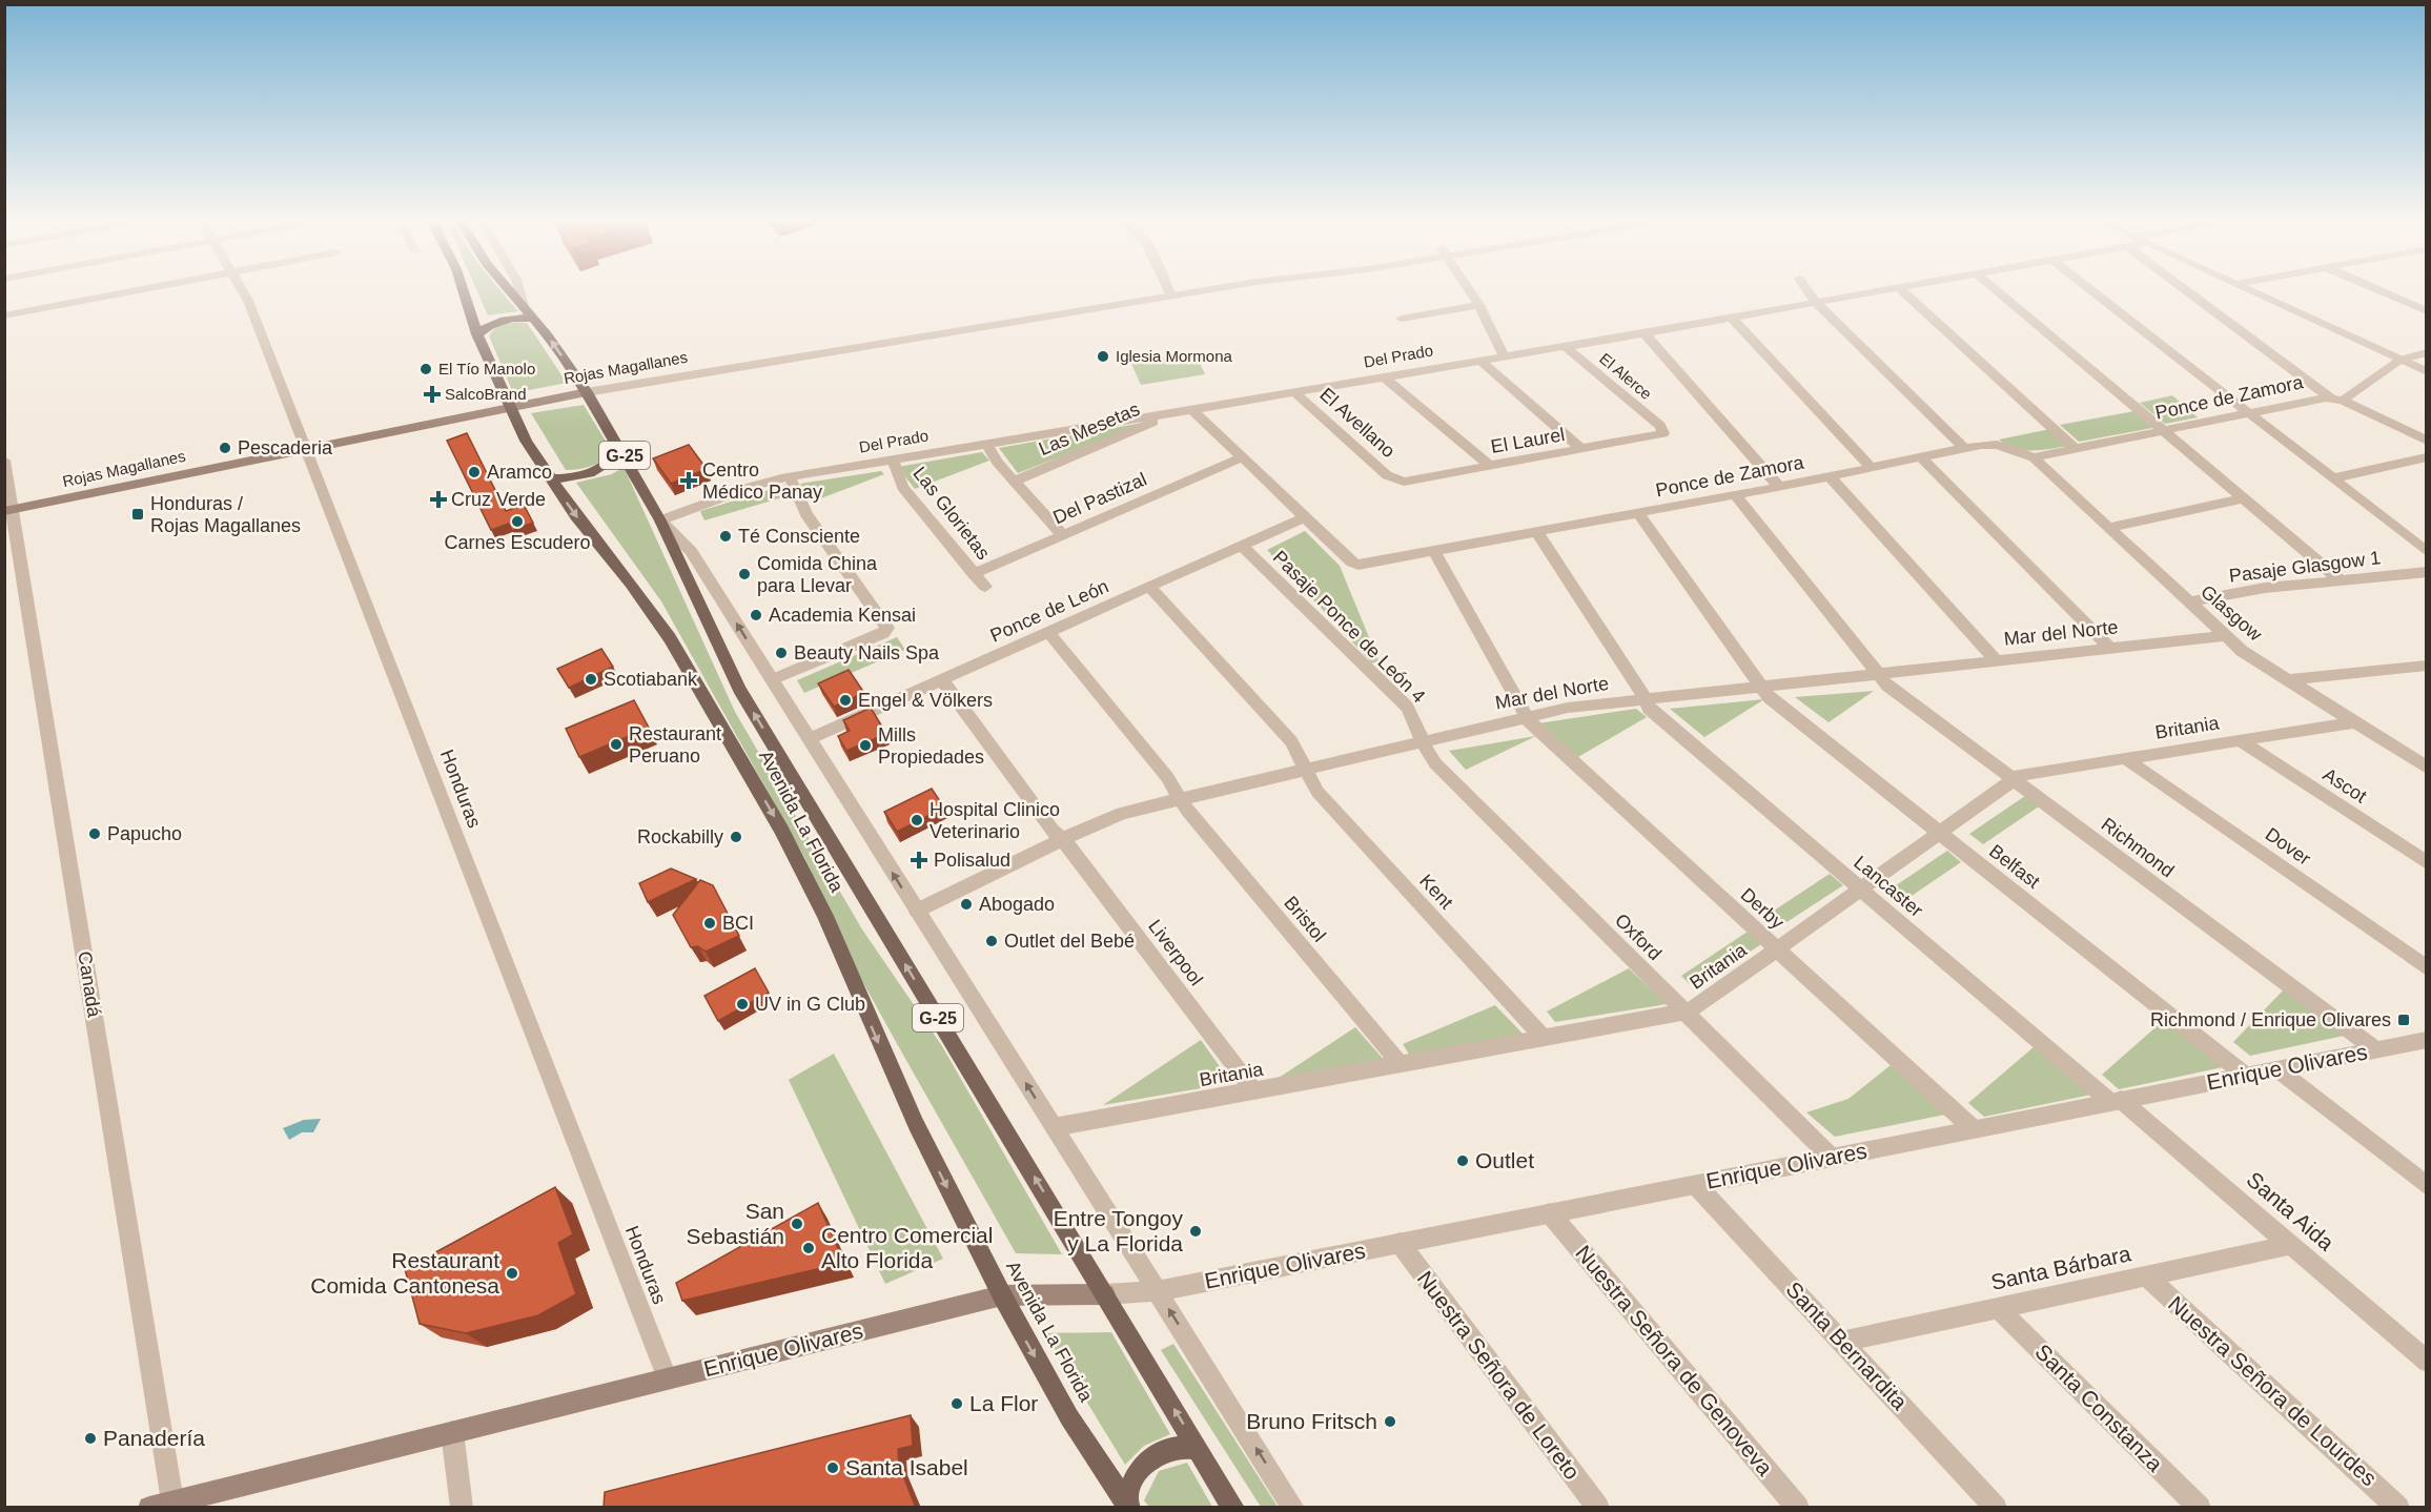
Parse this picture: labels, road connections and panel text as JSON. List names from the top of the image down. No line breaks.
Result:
{"streets":{"main road":["Rojas Magallanes","G-25","Avenida La Florida","Enrique Olivares"],"street":["Del Prado","El Alerce","Ponce de Zamora","El Avellano","Las Mesetas","El Laurel","Del Pastizal","Las Glorietas","Pasaje Glasgow 1","Ponce de León","Glasgow","Pasaje Ponce de León 4","Mar del Norte","Britania","Ascot","Honduras","Dover","Richmond","Belfast","Lancaster","Kent","Derby","Bristol","Oxford","Liverpool","Canadá","Santa Aida","Santa Bárbara","Santa Bernardita","Nuestra Señora de Genoveva","Nuestra Señora de Loreto","Nuestra Señora de Lourdes","Santa Constanza"]},"crossings":[["Del Prado","El Alerce"],["Del Prado","Ponce de Zamora"],["Del Prado","El Avellano"],["Del Prado","Las Mesetas"],["Del Prado","Las Glorietas"],["Del Prado","Avenida La Florida"],["Rojas Magallanes","Honduras"],["Rojas Magallanes","Avenida La Florida"],["Rojas Magallanes","Canadá"],["El Alerce","El Laurel"],["Ponce de Zamora","Las Mesetas"],["Ponce de Zamora","Del Pastizal"],["Ponce de Zamora","Ponce de León"],["Ponce de Zamora","Glasgow"],["Ponce de Zamora","Richmond"],["Ponce de Zamora","Belfast"],["Ponce de Zamora","Lancaster"],["Ponce de Zamora","Derby"],["El Avellano","El Laurel"],["Del Pastizal","Las Glorietas"],["Pasaje Glasgow 1","Glasgow"],["Ponce de León","Pasaje Ponce de León 4"],["Ponce de León","Avenida La Florida"],["Ponce de León","Kent"],["Ponce de León","Bristol"],["Ponce de León","Liverpool"],["Glasgow","Mar del Norte"],["Glasgow","Britania"],["Pasaje Ponce de León 4","Mar del Norte"],["Pasaje Ponce de León 4","Oxford"],["Mar del Norte","Avenida La Florida"],["Mar del Norte","Richmond"],["Mar del Norte","Belfast"],["Mar del Norte","Lancaster"],["Mar del Norte","Kent"],["Mar del Norte","Derby"],["Mar del Norte","Bristol"],["Mar del Norte","Oxford"],["Mar del Norte","Liverpool"],["Britania","Ascot"],["Britania","Avenida La Florida"],["Britania","Dover"],["Britania","Richmond"],["Britania","Belfast"],["Britania","Lancaster"],["Britania","Kent"],["Britania","Derby"],["Britania","Bristol"],["Britania","Oxford"],["Britania","Liverpool"],["Honduras","Enrique Olivares"],["Avenida La Florida","Enrique Olivares"],["Richmond","Enrique Olivares"],["Belfast","Enrique Olivares"],["Lancaster","Enrique Olivares"],["Lancaster","Santa Aida"],["Derby","Enrique Olivares"],["Oxford","Enrique Olivares"],["Canadá","Enrique Olivares"],["Enrique Olivares","Santa Aida"],["Enrique Olivares","Santa Bernardita"],["Enrique Olivares","Nuestra Señora de Genoveva"],["Enrique Olivares","Nuestra Señora de Loreto"],["Santa Aida","Santa Bárbara"],["Santa Bárbara","Santa Bernardita"],["Santa Bárbara","Nuestra Señora de Lourdes"],["Santa Bárbara","Santa Constanza"]],"places":{"other":["Iglesia Mormona","El Tío Manolo","Pescaderia","Aramco","Carnes Escudero","Té Consciente","Comida China para Llevar","Academia Kensai","Beauty Nails Spa","Scotiabank","Engel & Völkers","Restaurant Peruano","Mills Propiedades","Hospital Clinico Veterinario","Papucho","Rockabilly","Abogado","BCI","Outlet del Bebé","UV in G Club","Outlet","San Sebastián","Entre Tongoy y La Florida","Centro Comercial Alto Florida","Restaurant Comida Cantonesa","La Flor","Bruno Fritsch","Panadería","Santa Isabel"],"health":["SalcoBrand","Centro Médico Panay","Cruz Verde","Polisalud"],"transit":["Honduras / Rojas Magallanes","Richmond / Enrique Olivares"]}}
